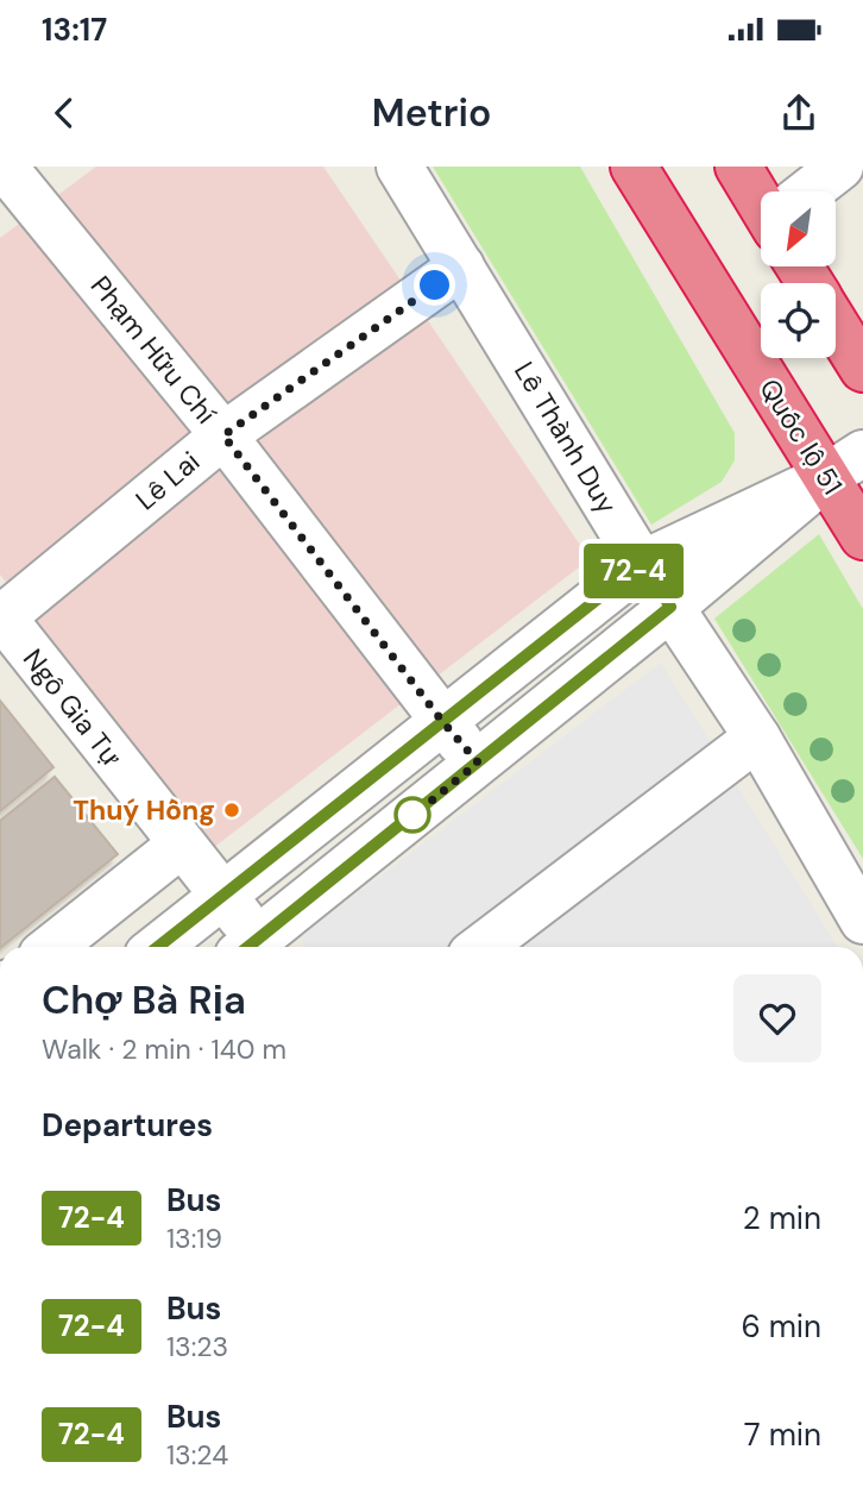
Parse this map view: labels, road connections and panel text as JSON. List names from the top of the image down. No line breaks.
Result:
{"streets":{"highway":["Quốc lộ 51"],"street":["Phạm Hữu Chí","Lê Thành Duy","Lê Lai","Ngô Gia Tự"]},"crossings":[["Phạm Hữu Chí","Lê Lai"],["Lê Thành Duy","Lê Lai"],["Lê Lai","Ngô Gia Tự"]],"places":["Thuý Hồng"],"lines":["bus line 72-4"],"north":"bottom left","page":{"status":"13:17","header":"Metrio","on_map":"72-4","heading":[["Chợ Bà Rịa","Walk · 2 min · 140 m"],"Departures"],"list":[{"mark":"72-4","name":"Bus","note":"13:19","value":"2 min"},{"mark":"72-4","name":"Bus","note":"13:23","value":"6 min"},{"mark":"72-4","name":"Bus","note":"13:24","value":"7 min"}]}}
